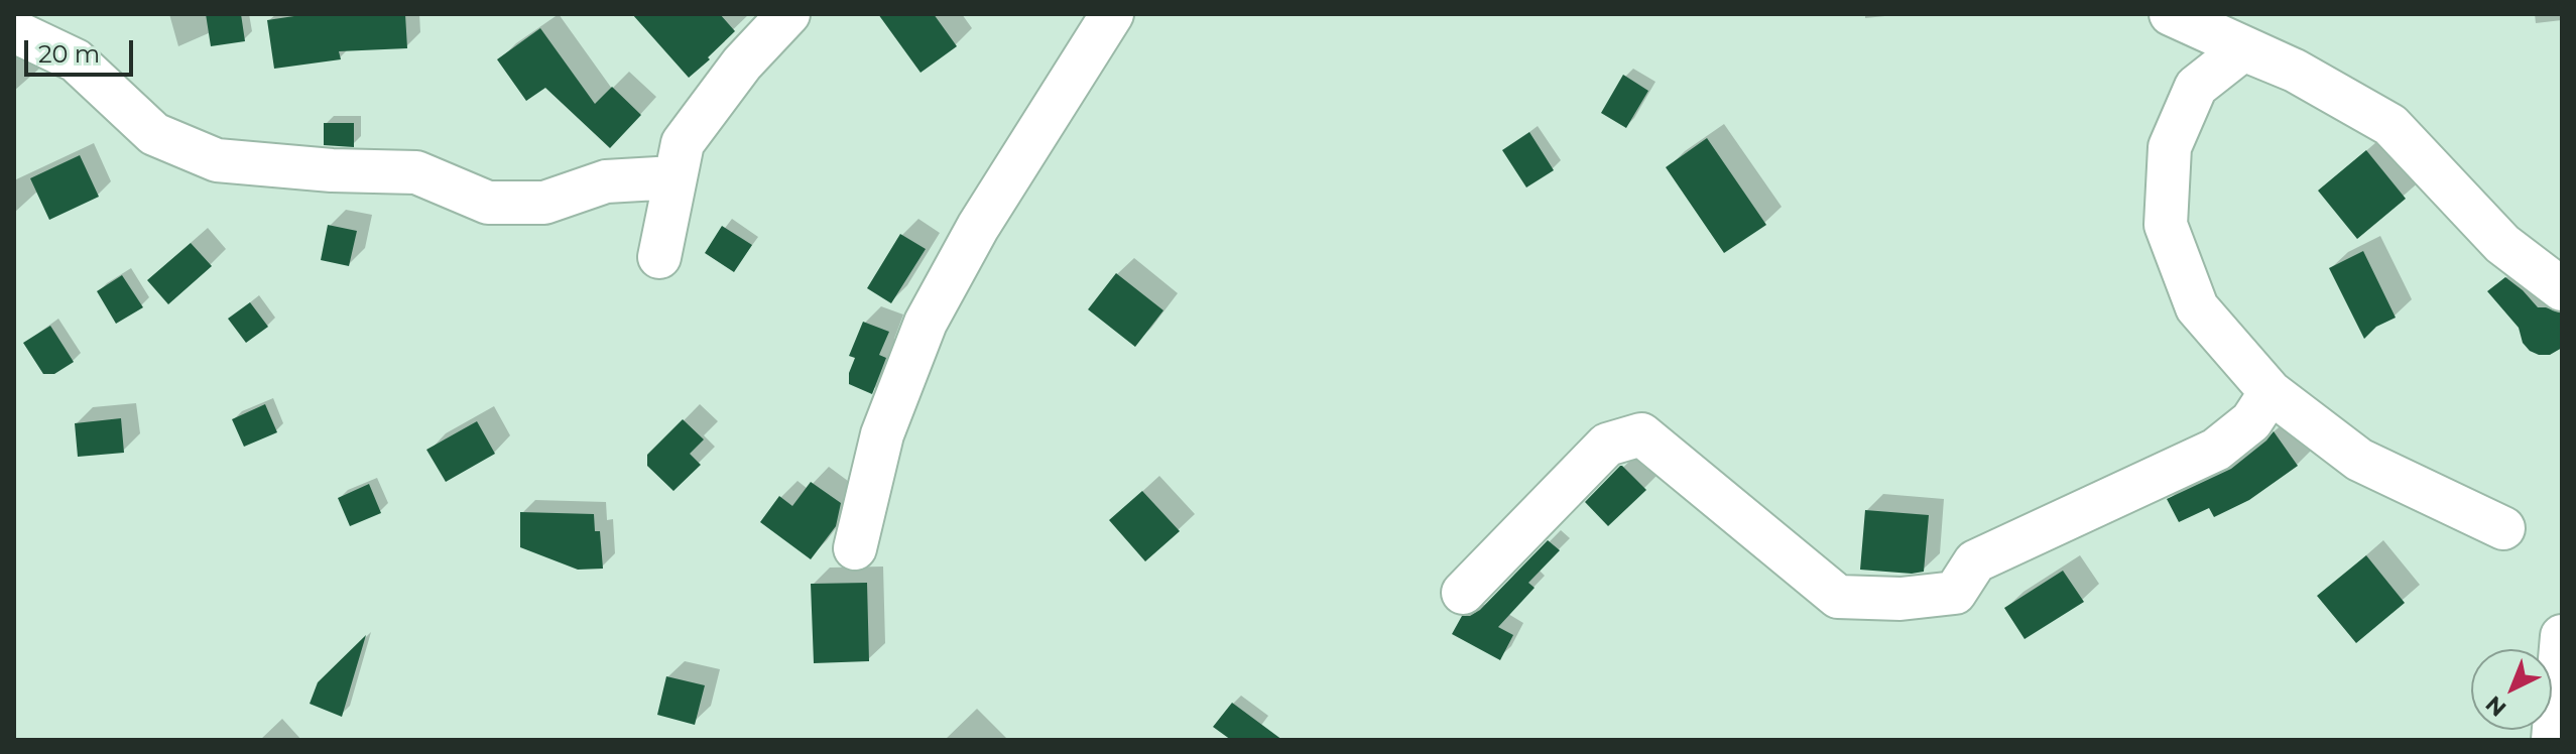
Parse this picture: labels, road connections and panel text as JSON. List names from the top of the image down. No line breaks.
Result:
{"scale_bar":"20 m","north":"bottom left"}
